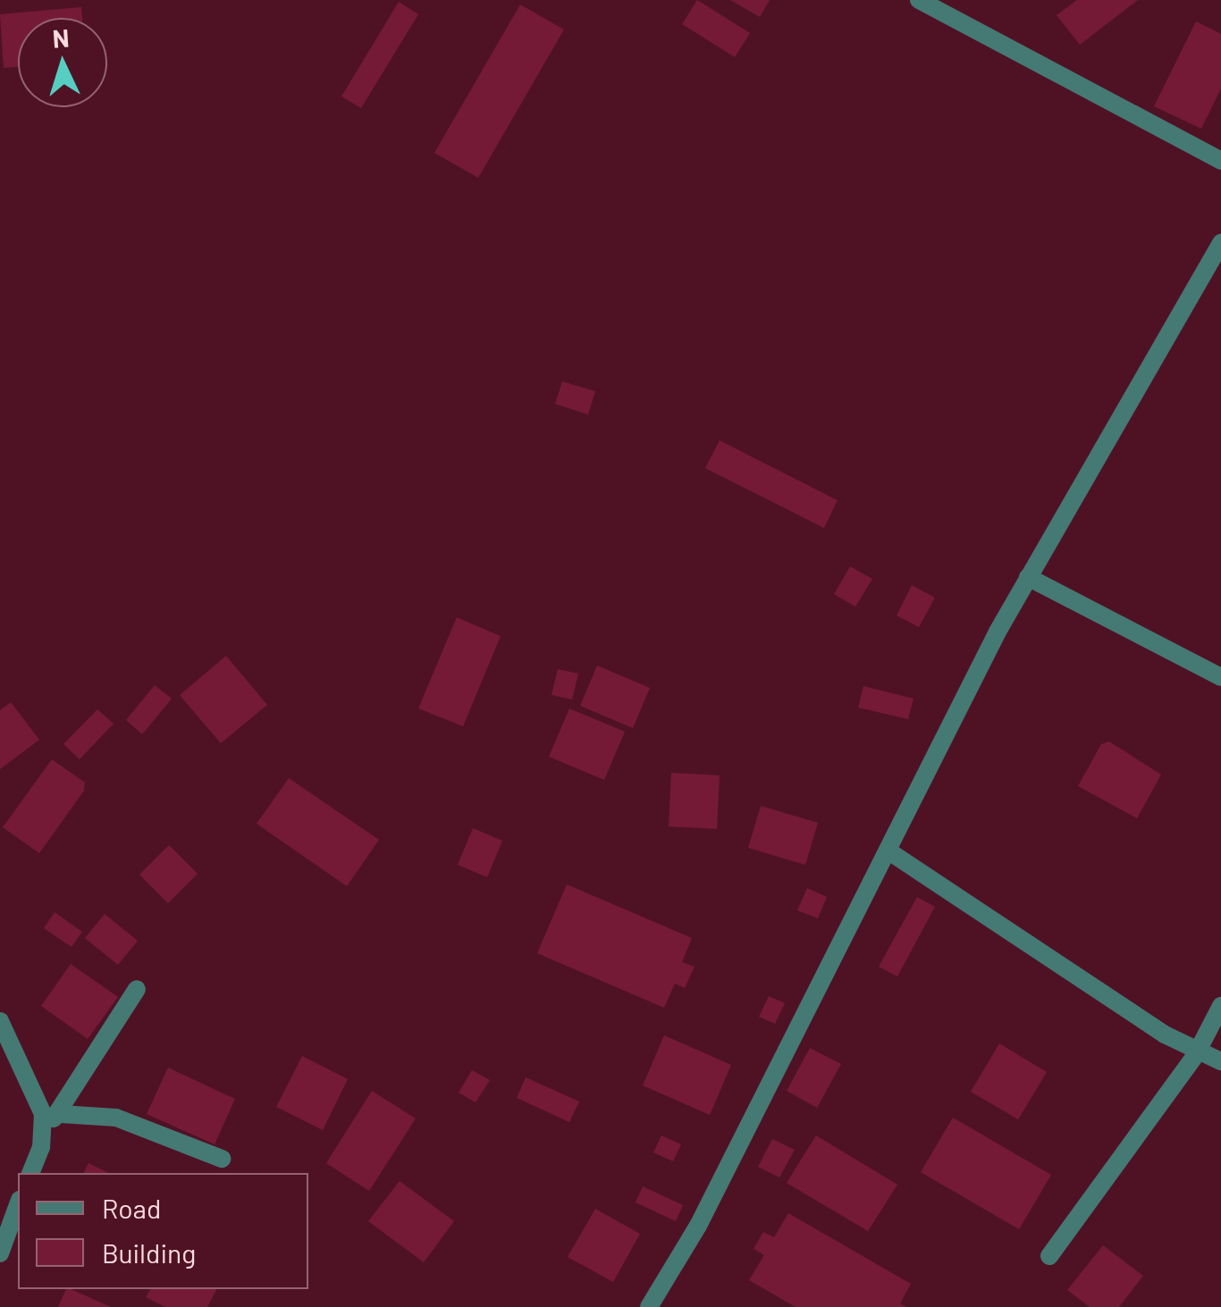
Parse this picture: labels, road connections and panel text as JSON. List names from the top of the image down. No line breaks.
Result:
{"legend":["Road","Building"],"north":"top"}
